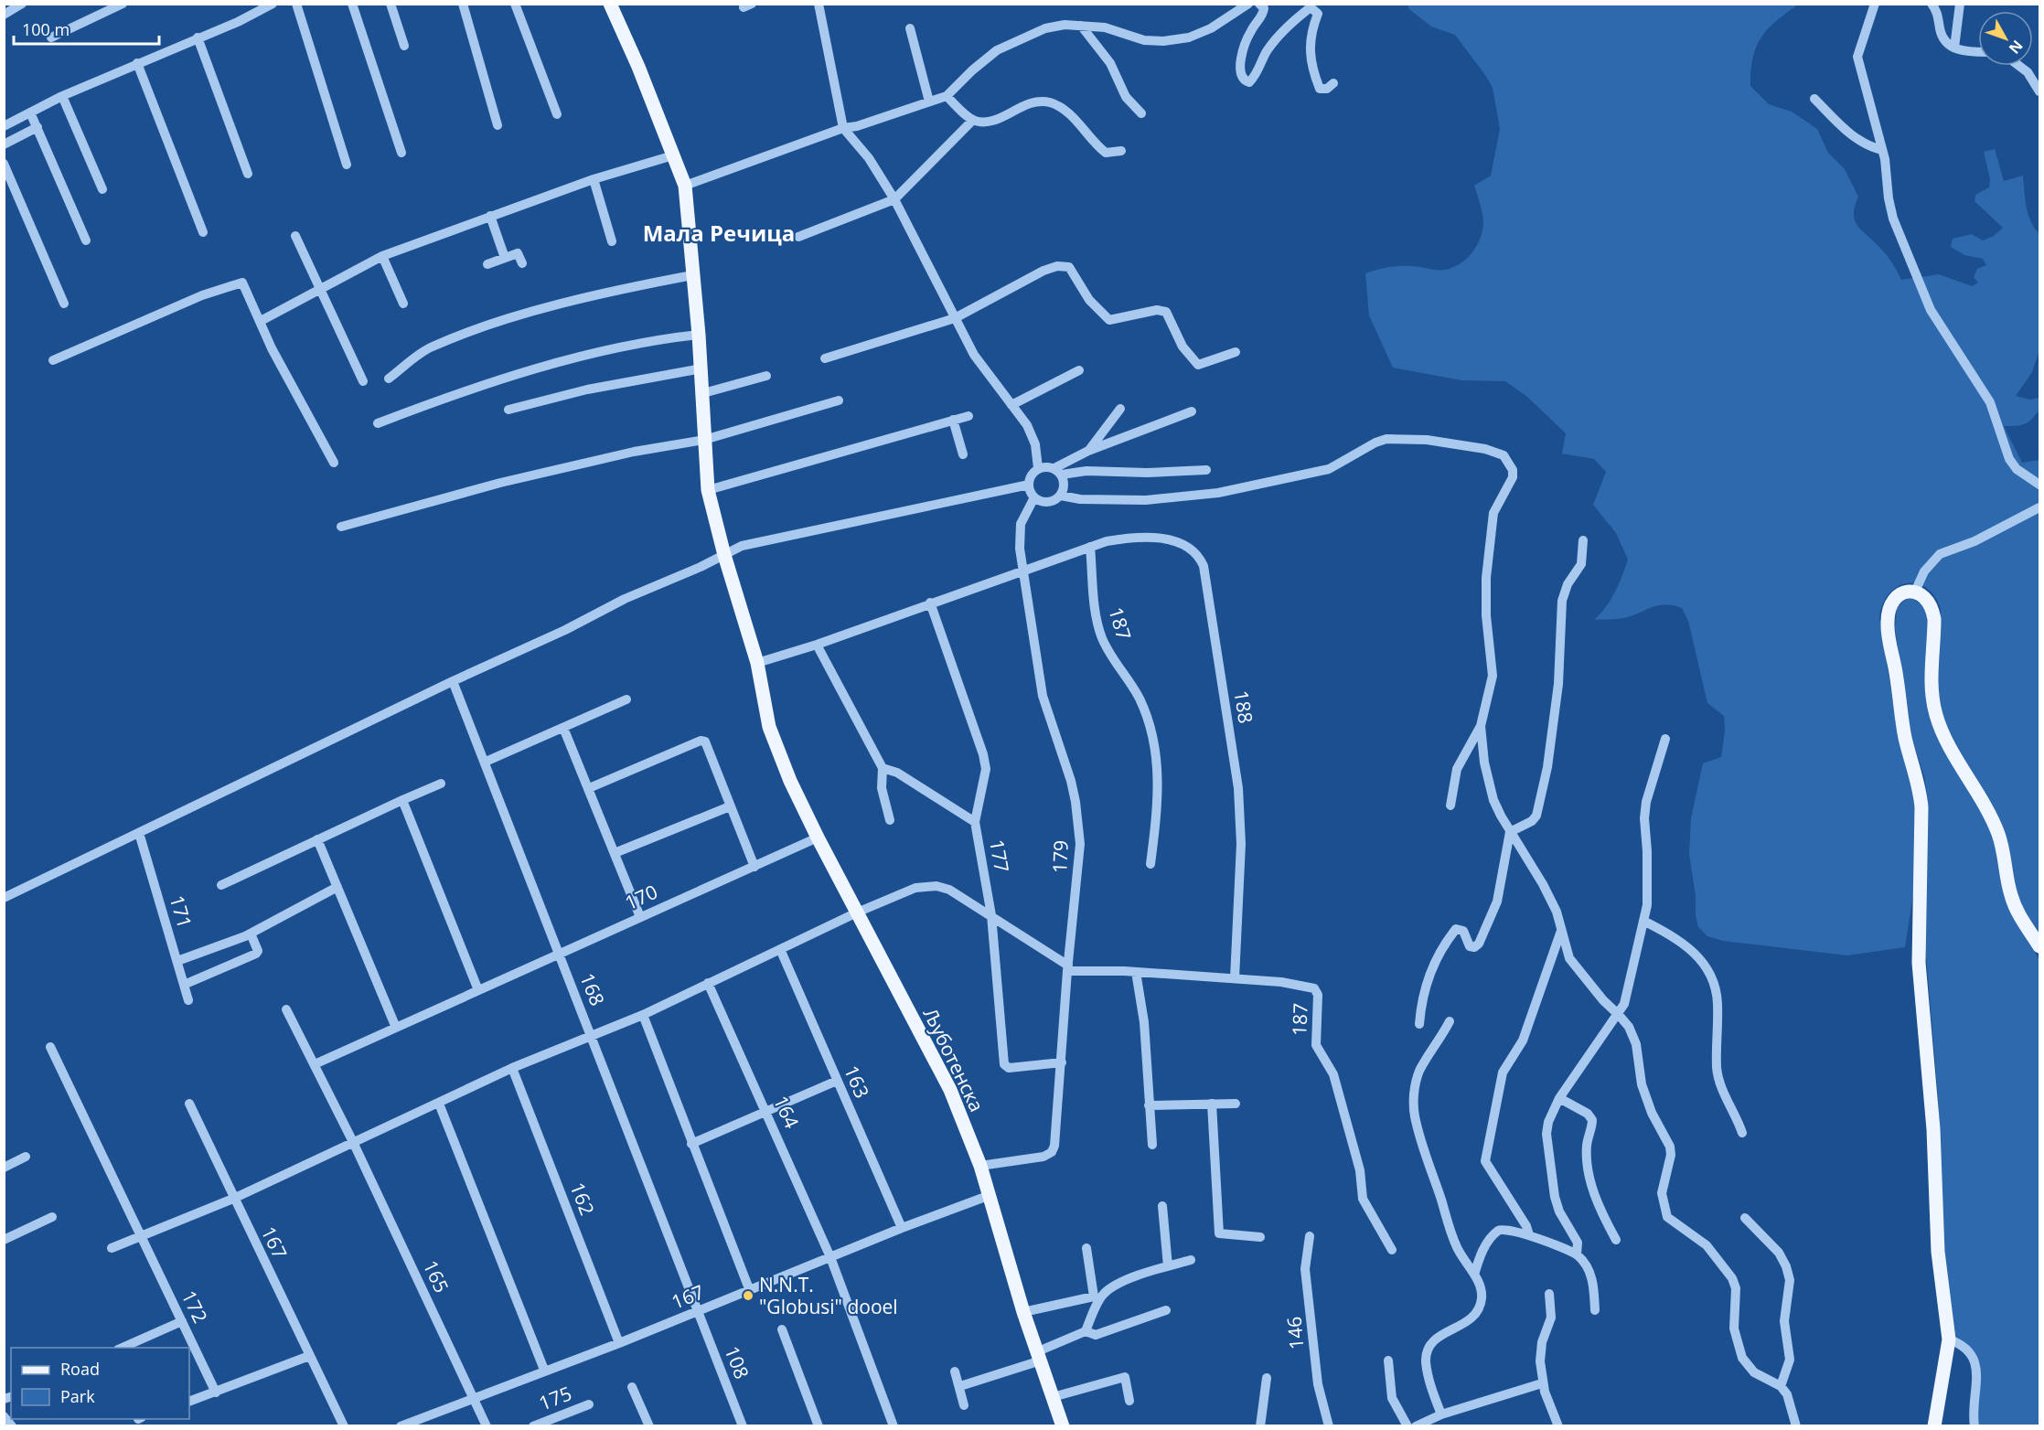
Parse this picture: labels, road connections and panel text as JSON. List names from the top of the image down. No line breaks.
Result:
{"streets":{"main road":["Љуботенска"],"street":["187","188","177","179","170","171","168","163","164","162","167","165","172","146","108","175"]},"crossings":[["187","188"],["187","179"],["188","177"],["188","179"],["188","Љуботенска"],["177","179"],["179","Љуботенска"],["170","168"],["170","Љуботенска"],["170","165"],["168","167"],["168","108"],["Љуботенска","167"],["163","167"],["164","167"],["162","167"],["167","165"],["167","108"]],"districts":["Мала Речица"],"places":["N.N.T. \"Globusi\" dooel"],"legend":["Road","Park"],"scale_bar":"100 m","north":"bottom right"}
